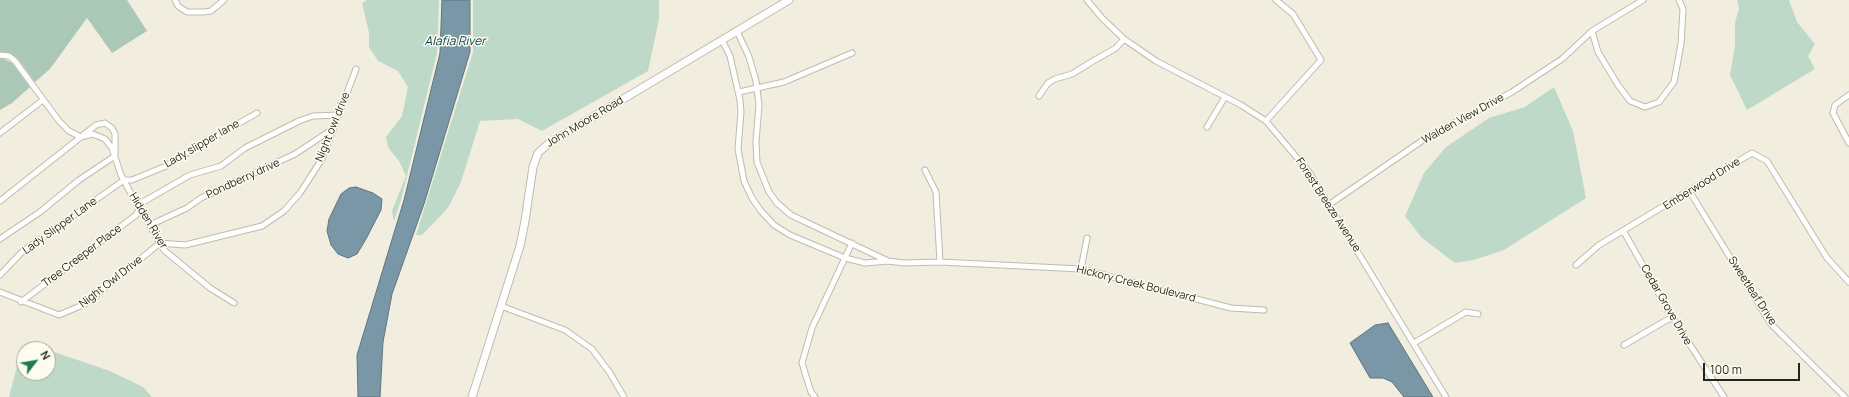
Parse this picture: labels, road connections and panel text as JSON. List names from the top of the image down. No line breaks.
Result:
{"streets":{"street":["Walden View Drive","John Moore Road","Night owl drive","Lady slipper lane","Pondberry drive","Emberwood Drive","Forest Breeze Avenue","Hidden River","Lady Slipper Lane","Tree Creeper Place","Night Owl Drive","Hickory Creek Boulevard","Sweetleaf Drive","Cedar Grove Drive"]},"crossings":[["Walden View Drive","Forest Breeze Avenue"],["John Moore Road","Hickory Creek Boulevard"],["Night owl drive","Pondberry drive"],["Night owl drive","Hidden River"],["Night owl drive","Night Owl Drive"],["Lady slipper lane","Hidden River"],["Lady slipper lane","Lady Slipper Lane"],["Pondberry drive","Hidden River"],["Emberwood Drive","Sweetleaf Drive"],["Emberwood Drive","Cedar Grove Drive"],["Hidden River","Lady Slipper Lane"],["Hidden River","Tree Creeper Place"],["Hidden River","Night Owl Drive"],["Tree Creeper Place","Night Owl Drive"]],"water":["Alafia River"],"scale_bar":"100 m","north":"top right"}
